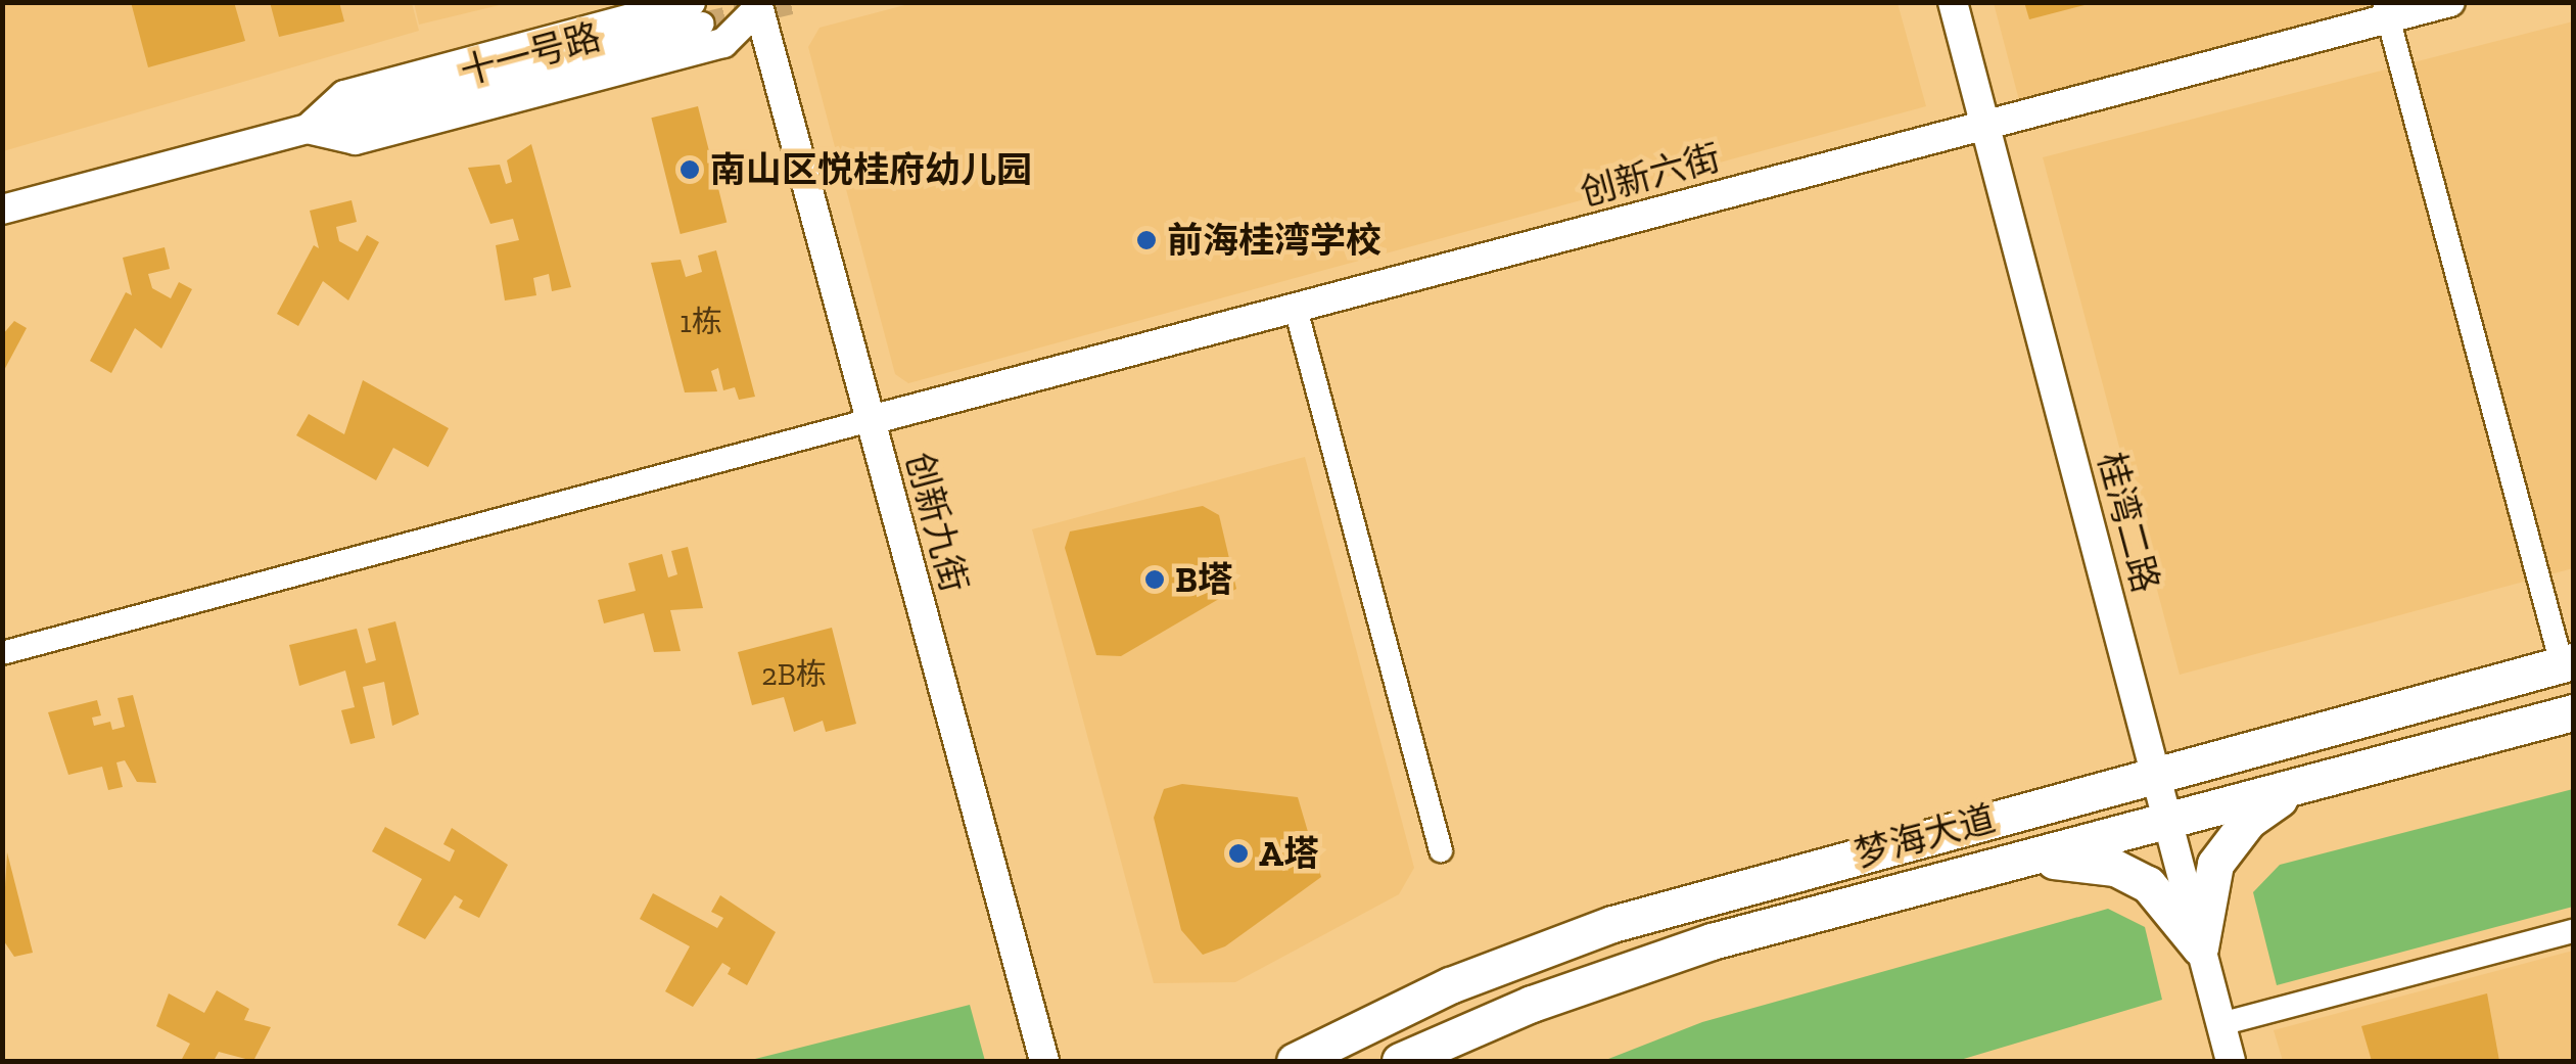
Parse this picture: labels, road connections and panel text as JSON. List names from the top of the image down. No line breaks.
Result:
{"streets":{"main road":["梦海大道"],"street":["十一号路","创新六街","创新九街","桂湾二路"]},"crossings":[["十一号路","创新九街"],["创新六街","创新九街"],["创新六街","桂湾二路"],["桂湾二路","梦海大道"]],"places":["南山区悦桂府幼儿园","前海桂湾学校","B塔","A塔"],"house_numbers":["1栋","2B栋"]}
